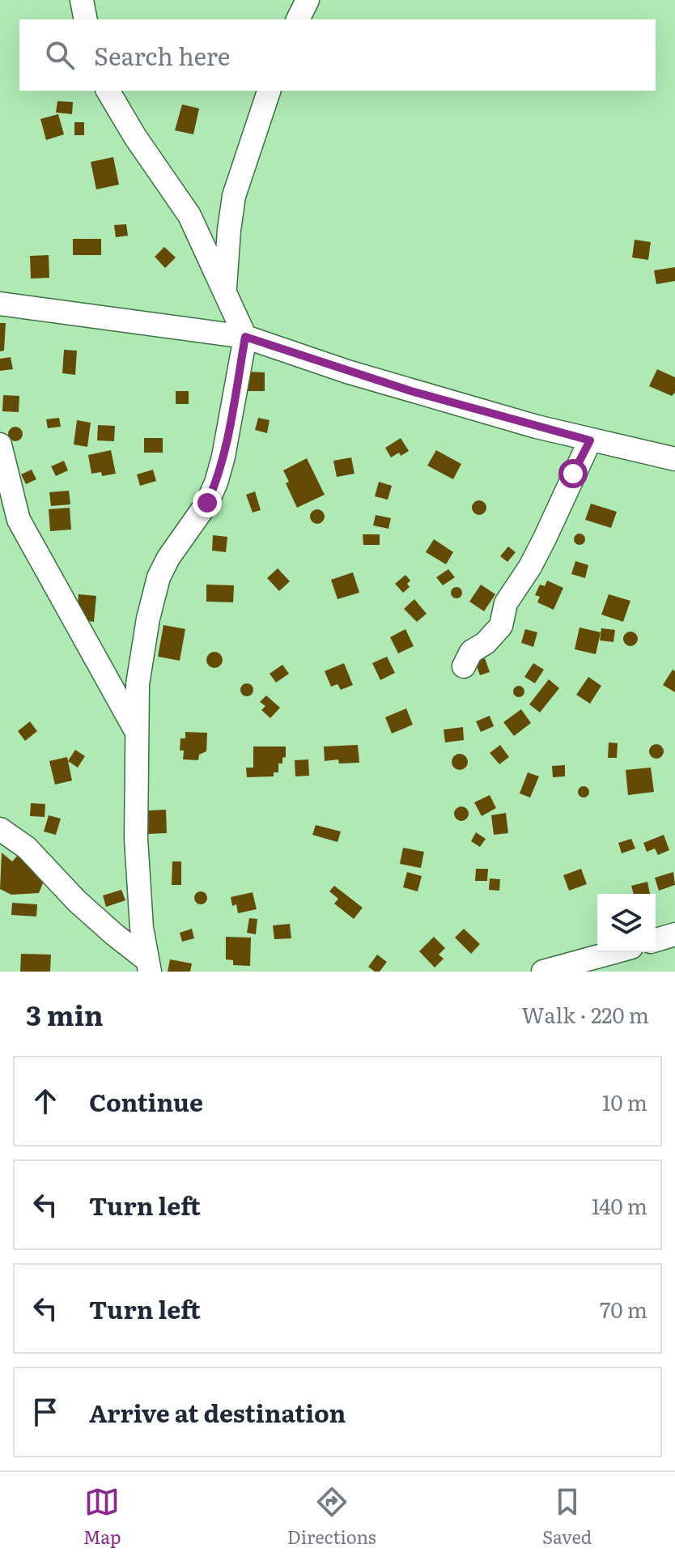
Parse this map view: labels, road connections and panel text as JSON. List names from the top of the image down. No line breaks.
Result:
{"page":{"search":"Search here","heading":["3 min","Walk · 220 m"],"list":[["Continue","10 m"],["Turn left","140 m"],["Turn left","70 m"],"Arrive at destination"],"nav":["Map","Directions","Saved"]}}
